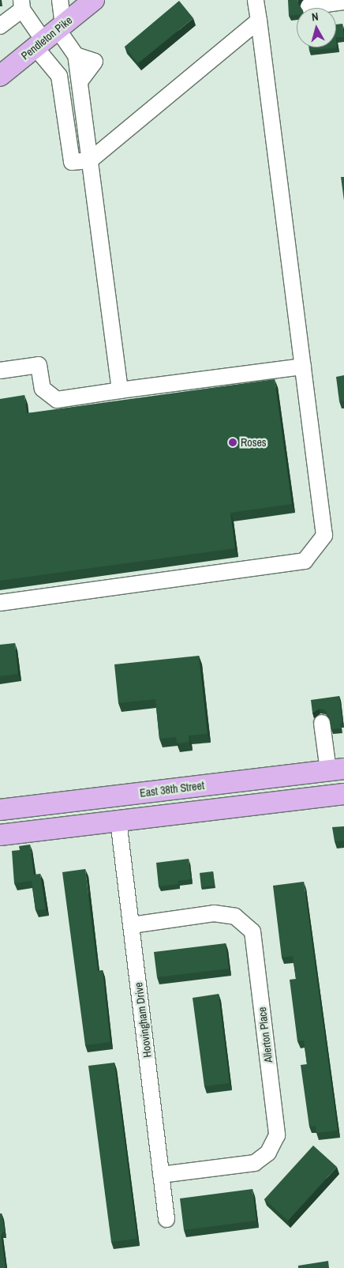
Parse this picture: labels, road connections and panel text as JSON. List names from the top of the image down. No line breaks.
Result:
{"streets":{"main road":["Pendleton Pike","East 38th Street"],"street":["Hoovingham Drive","Allerton Place"]},"crossings":[["Hoovingham Drive","Allerton Place"]],"places":["Roses"],"north":"top"}
